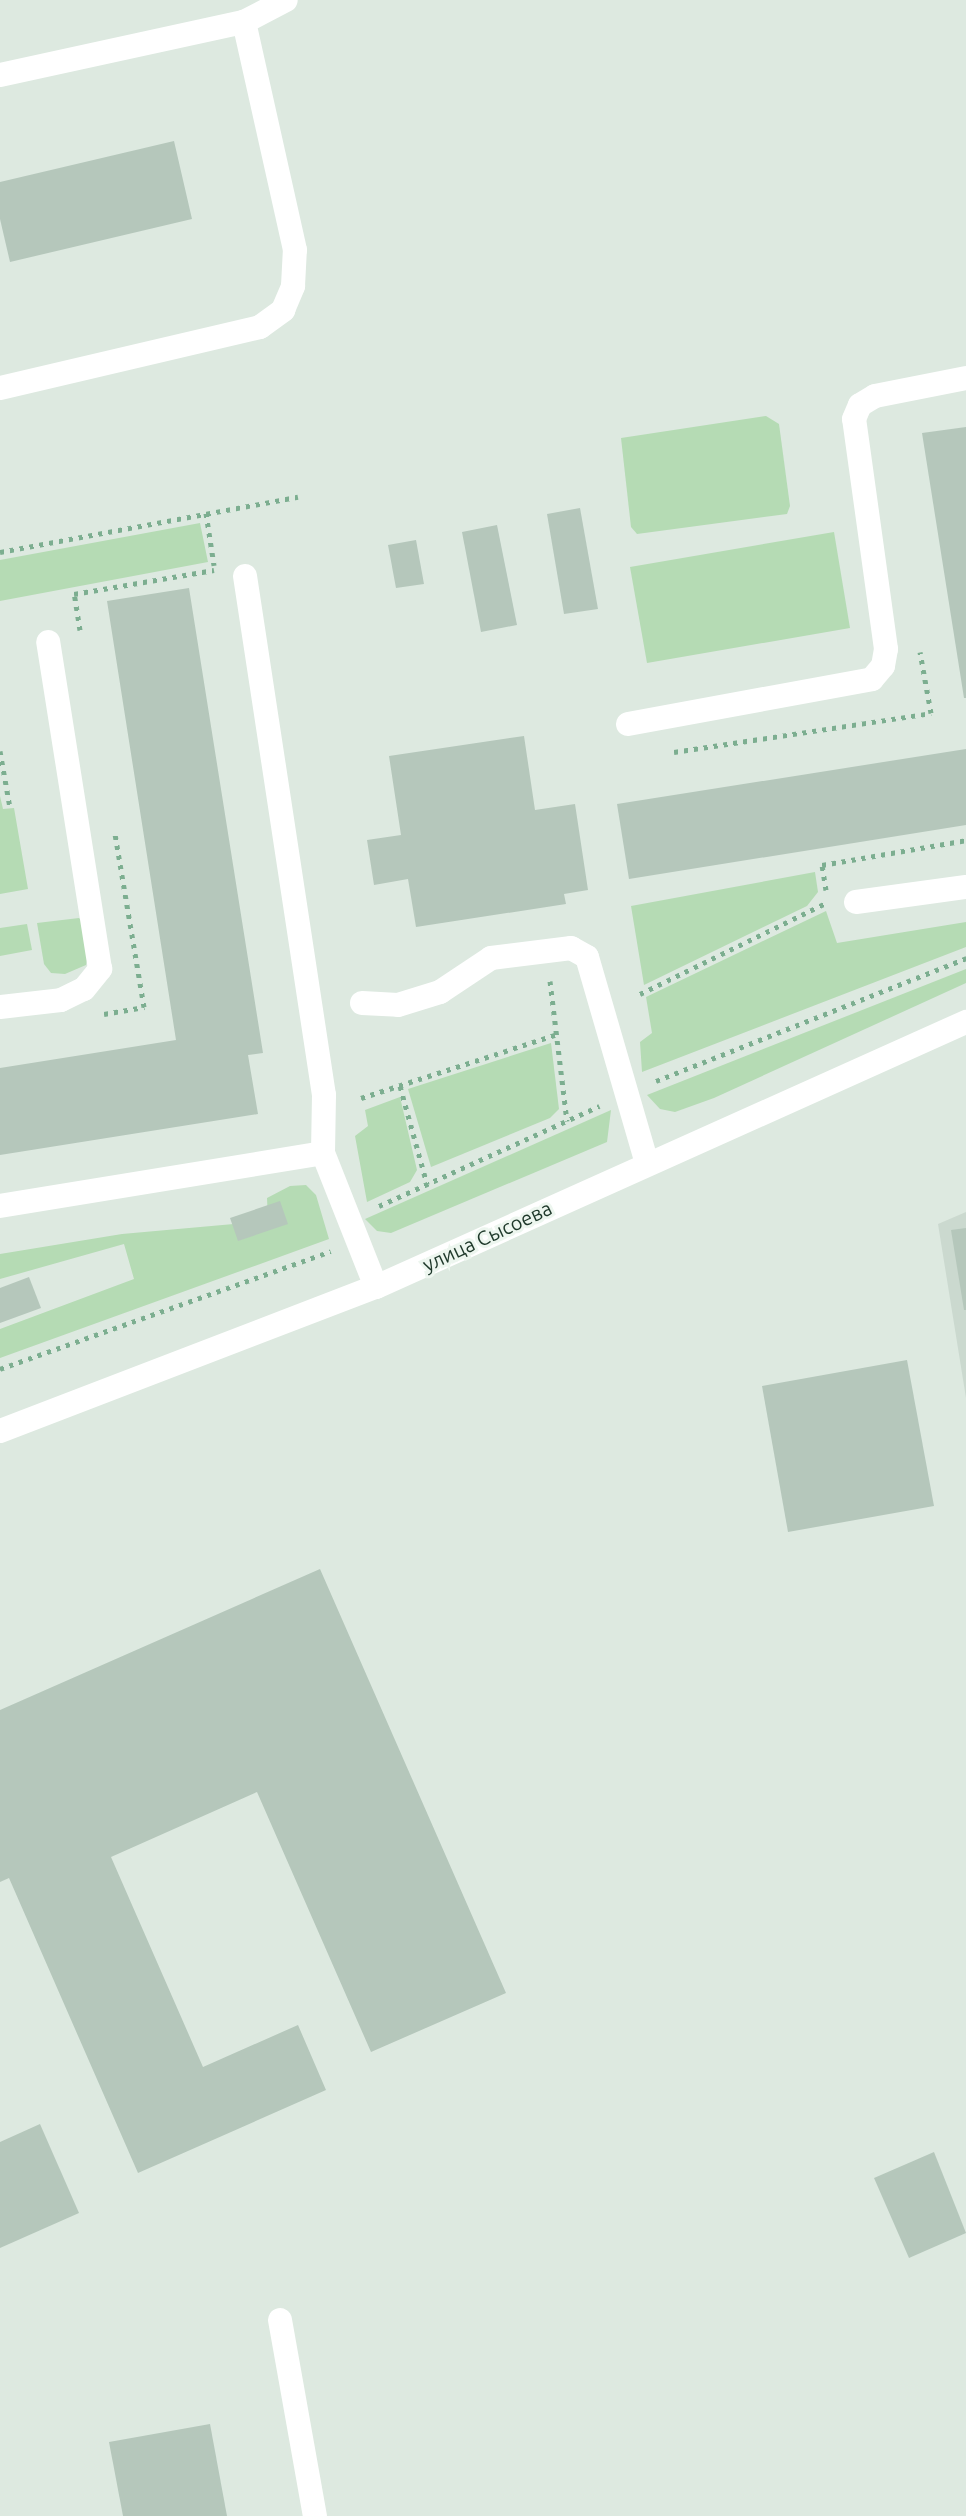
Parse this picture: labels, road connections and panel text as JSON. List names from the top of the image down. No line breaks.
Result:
{"streets":{"street":["улица Сысоева"]}}
